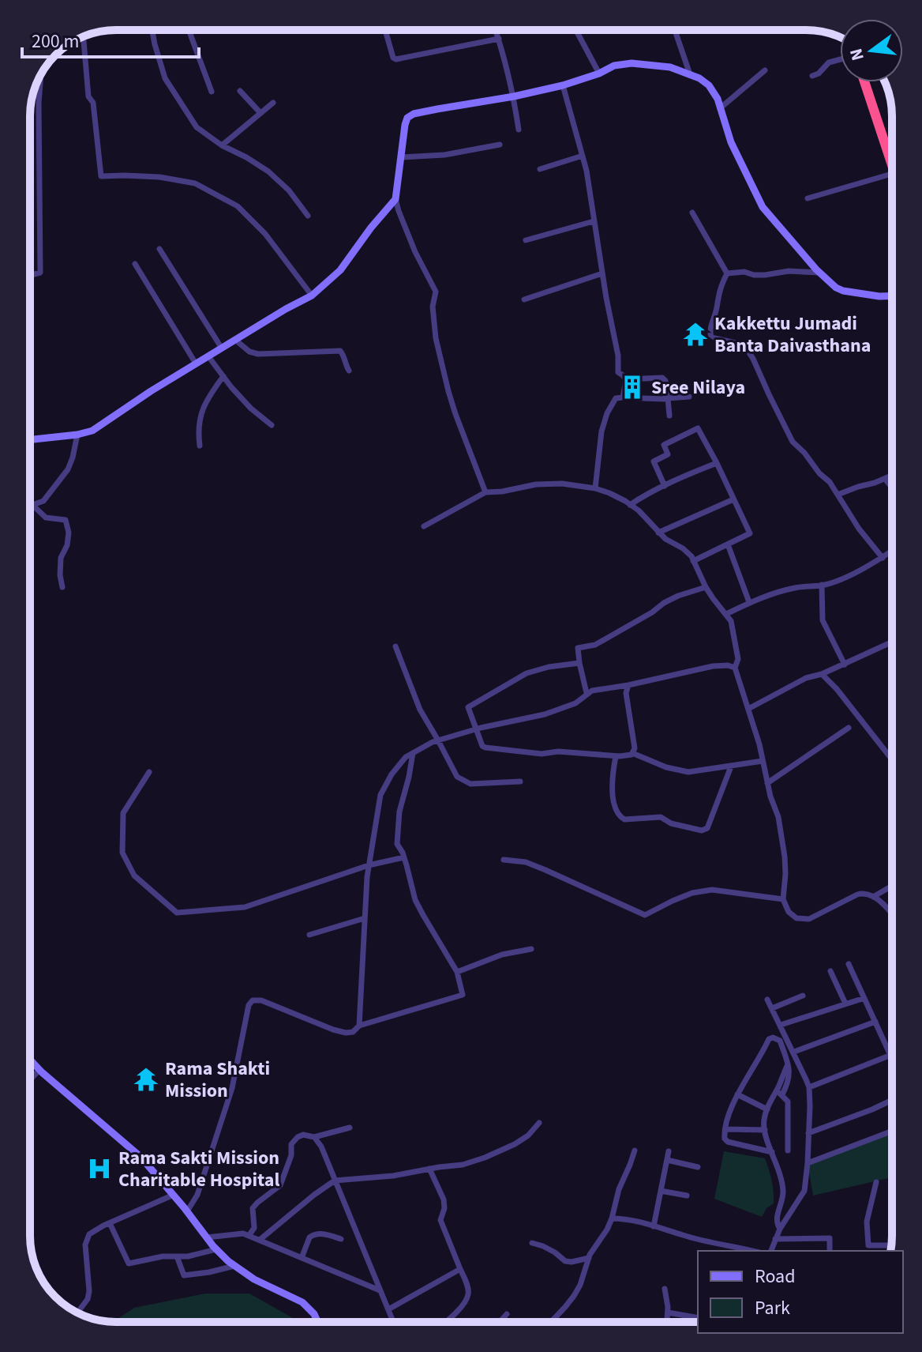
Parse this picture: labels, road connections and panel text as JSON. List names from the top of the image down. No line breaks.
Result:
{"places":{"temple":["Kakkettu Jumadi Banta Daivasthana","Rama Shakti Mission"],"building":["Sree Nilaya"],"hospital":["Rama Sakti Mission Charitable Hospital"]},"legend":["Road","Park"],"scale_bar":"200 m","north":"left"}
